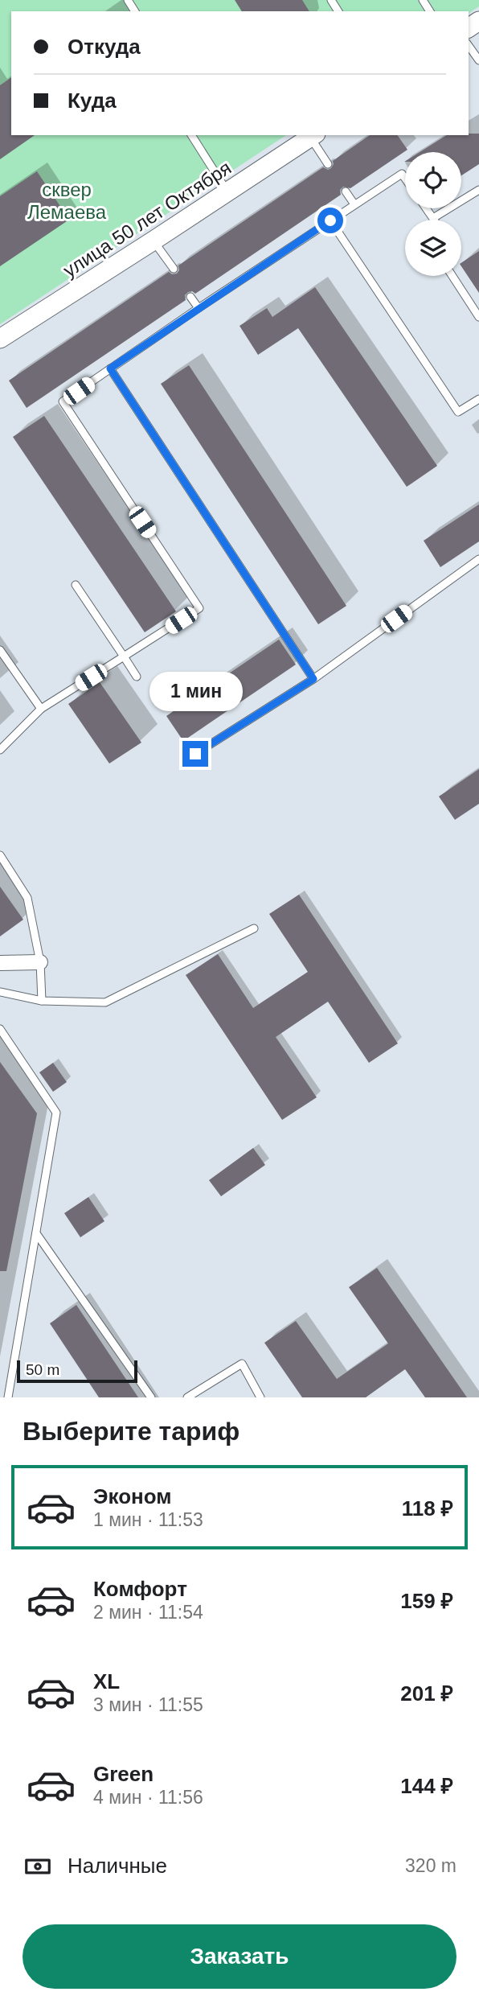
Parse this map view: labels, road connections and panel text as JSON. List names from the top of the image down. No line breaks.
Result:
{"streets":{"street":["улица 50 лет Октября"]},"parks":["сквер Лемаева"],"scale_bar":"50 m","page":{"banner":["Откуда","Куда"],"bubble":"1 мин","scale":"50 m","heading":"Выберите тариф","list":[{"name":"Эконом","note":"1 мин · 11:53","value":"118 ₽"},{"name":"Комфорт","note":"2 мин · 11:54","value":"159 ₽"},{"name":"XL","note":"3 мин · 11:55","value":"201 ₽"},{"name":"Green","note":"4 мин · 11:56","value":"144 ₽"}],"pay":["Наличные","320 m"],"buttons":"Заказать"}}
